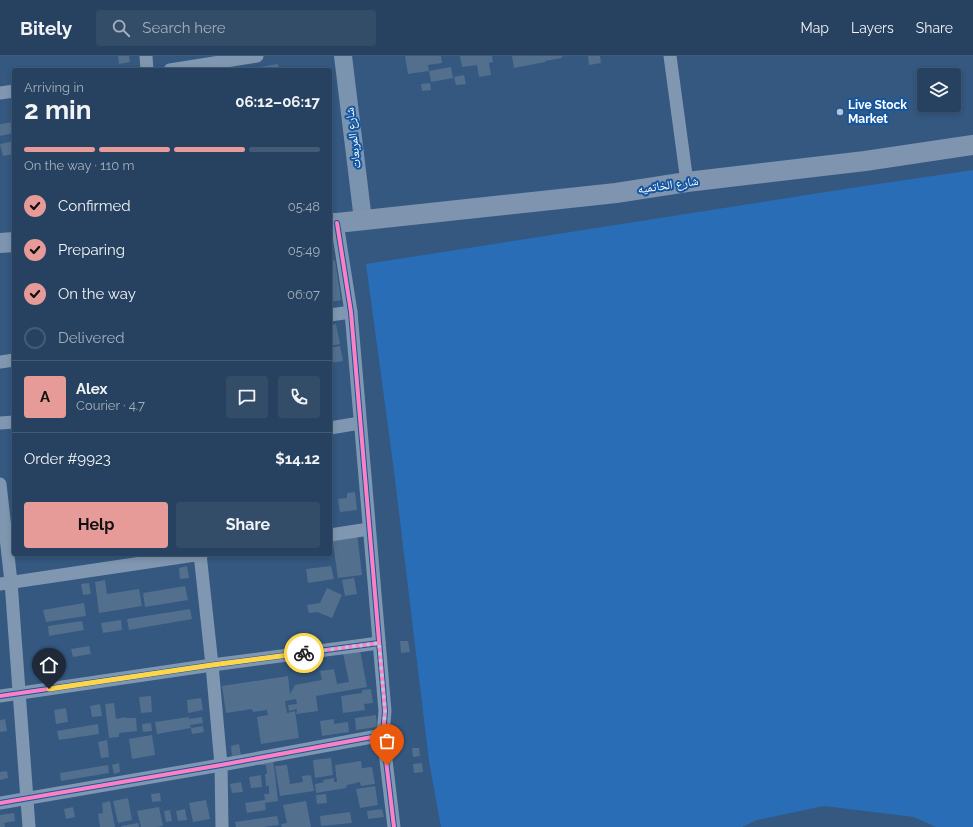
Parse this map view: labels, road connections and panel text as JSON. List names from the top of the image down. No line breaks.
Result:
{"streets":{"main road":["شارع الخاتميه"],"street":["شارع المربعات"]},"crossings":[["شارع المربعات","شارع الخاتميه"]],"places":["Live Stock Market"],"page":{"header":"Bitely","search":"Search here","nav":["Map","Layers","Share"],"heading":["2 min","Arriving in","06:12–06:17"],"panel":["Alex","Courier · 4.7","Order #9923","$14.12"],"bar":"On the way · 110 m","list":[["Confirmed","05:48"],["Preparing","05:49"],["On the way","06:07"],"Delivered"],"round":"A","buttons":["Help","Share"]}}
